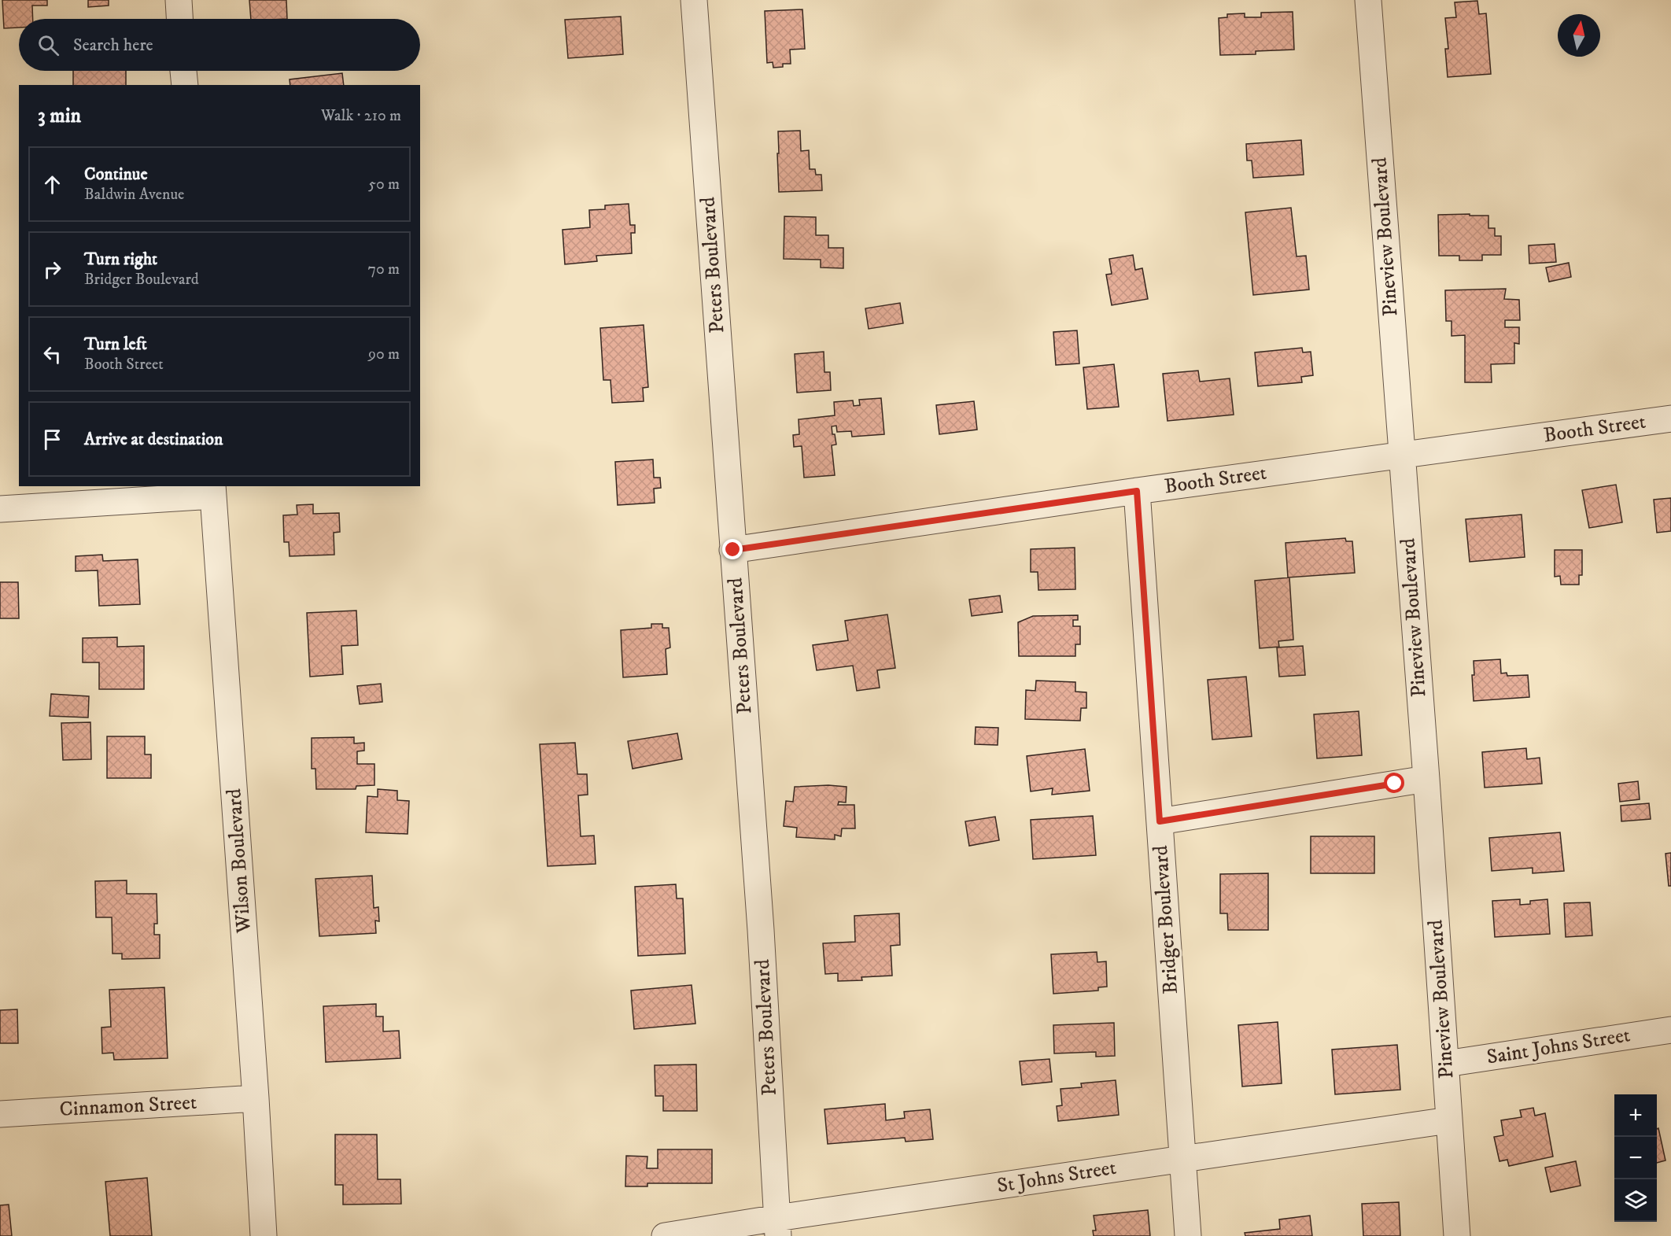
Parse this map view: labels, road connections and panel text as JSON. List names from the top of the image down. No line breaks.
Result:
{"streets":{"street":["Pineview Boulevard","Peters Boulevard","Booth Street","Wilson Boulevard","Bridger Boulevard","Saint Johns Street","Cinnamon Street","St Johns Street"]},"crossings":[["Pineview Boulevard","Booth Street"],["Pineview Boulevard","Saint Johns Street"],["Pineview Boulevard","St Johns Street"],["Peters Boulevard","Booth Street"],["Peters Boulevard","St Johns Street"],["Booth Street","Bridger Boulevard"],["Wilson Boulevard","Cinnamon Street"],["Bridger Boulevard","St Johns Street"]],"north":"top","page":{"search":"Search here","heading":["3 min","Walk · 210 m"],"list":[["Continue","Baldwin Avenue","50 m"],["Turn right","Bridger Boulevard","70 m"],["Turn left","Booth Street","90 m"],"Arrive at destination"],"map_buttons":["+","−"]}}
